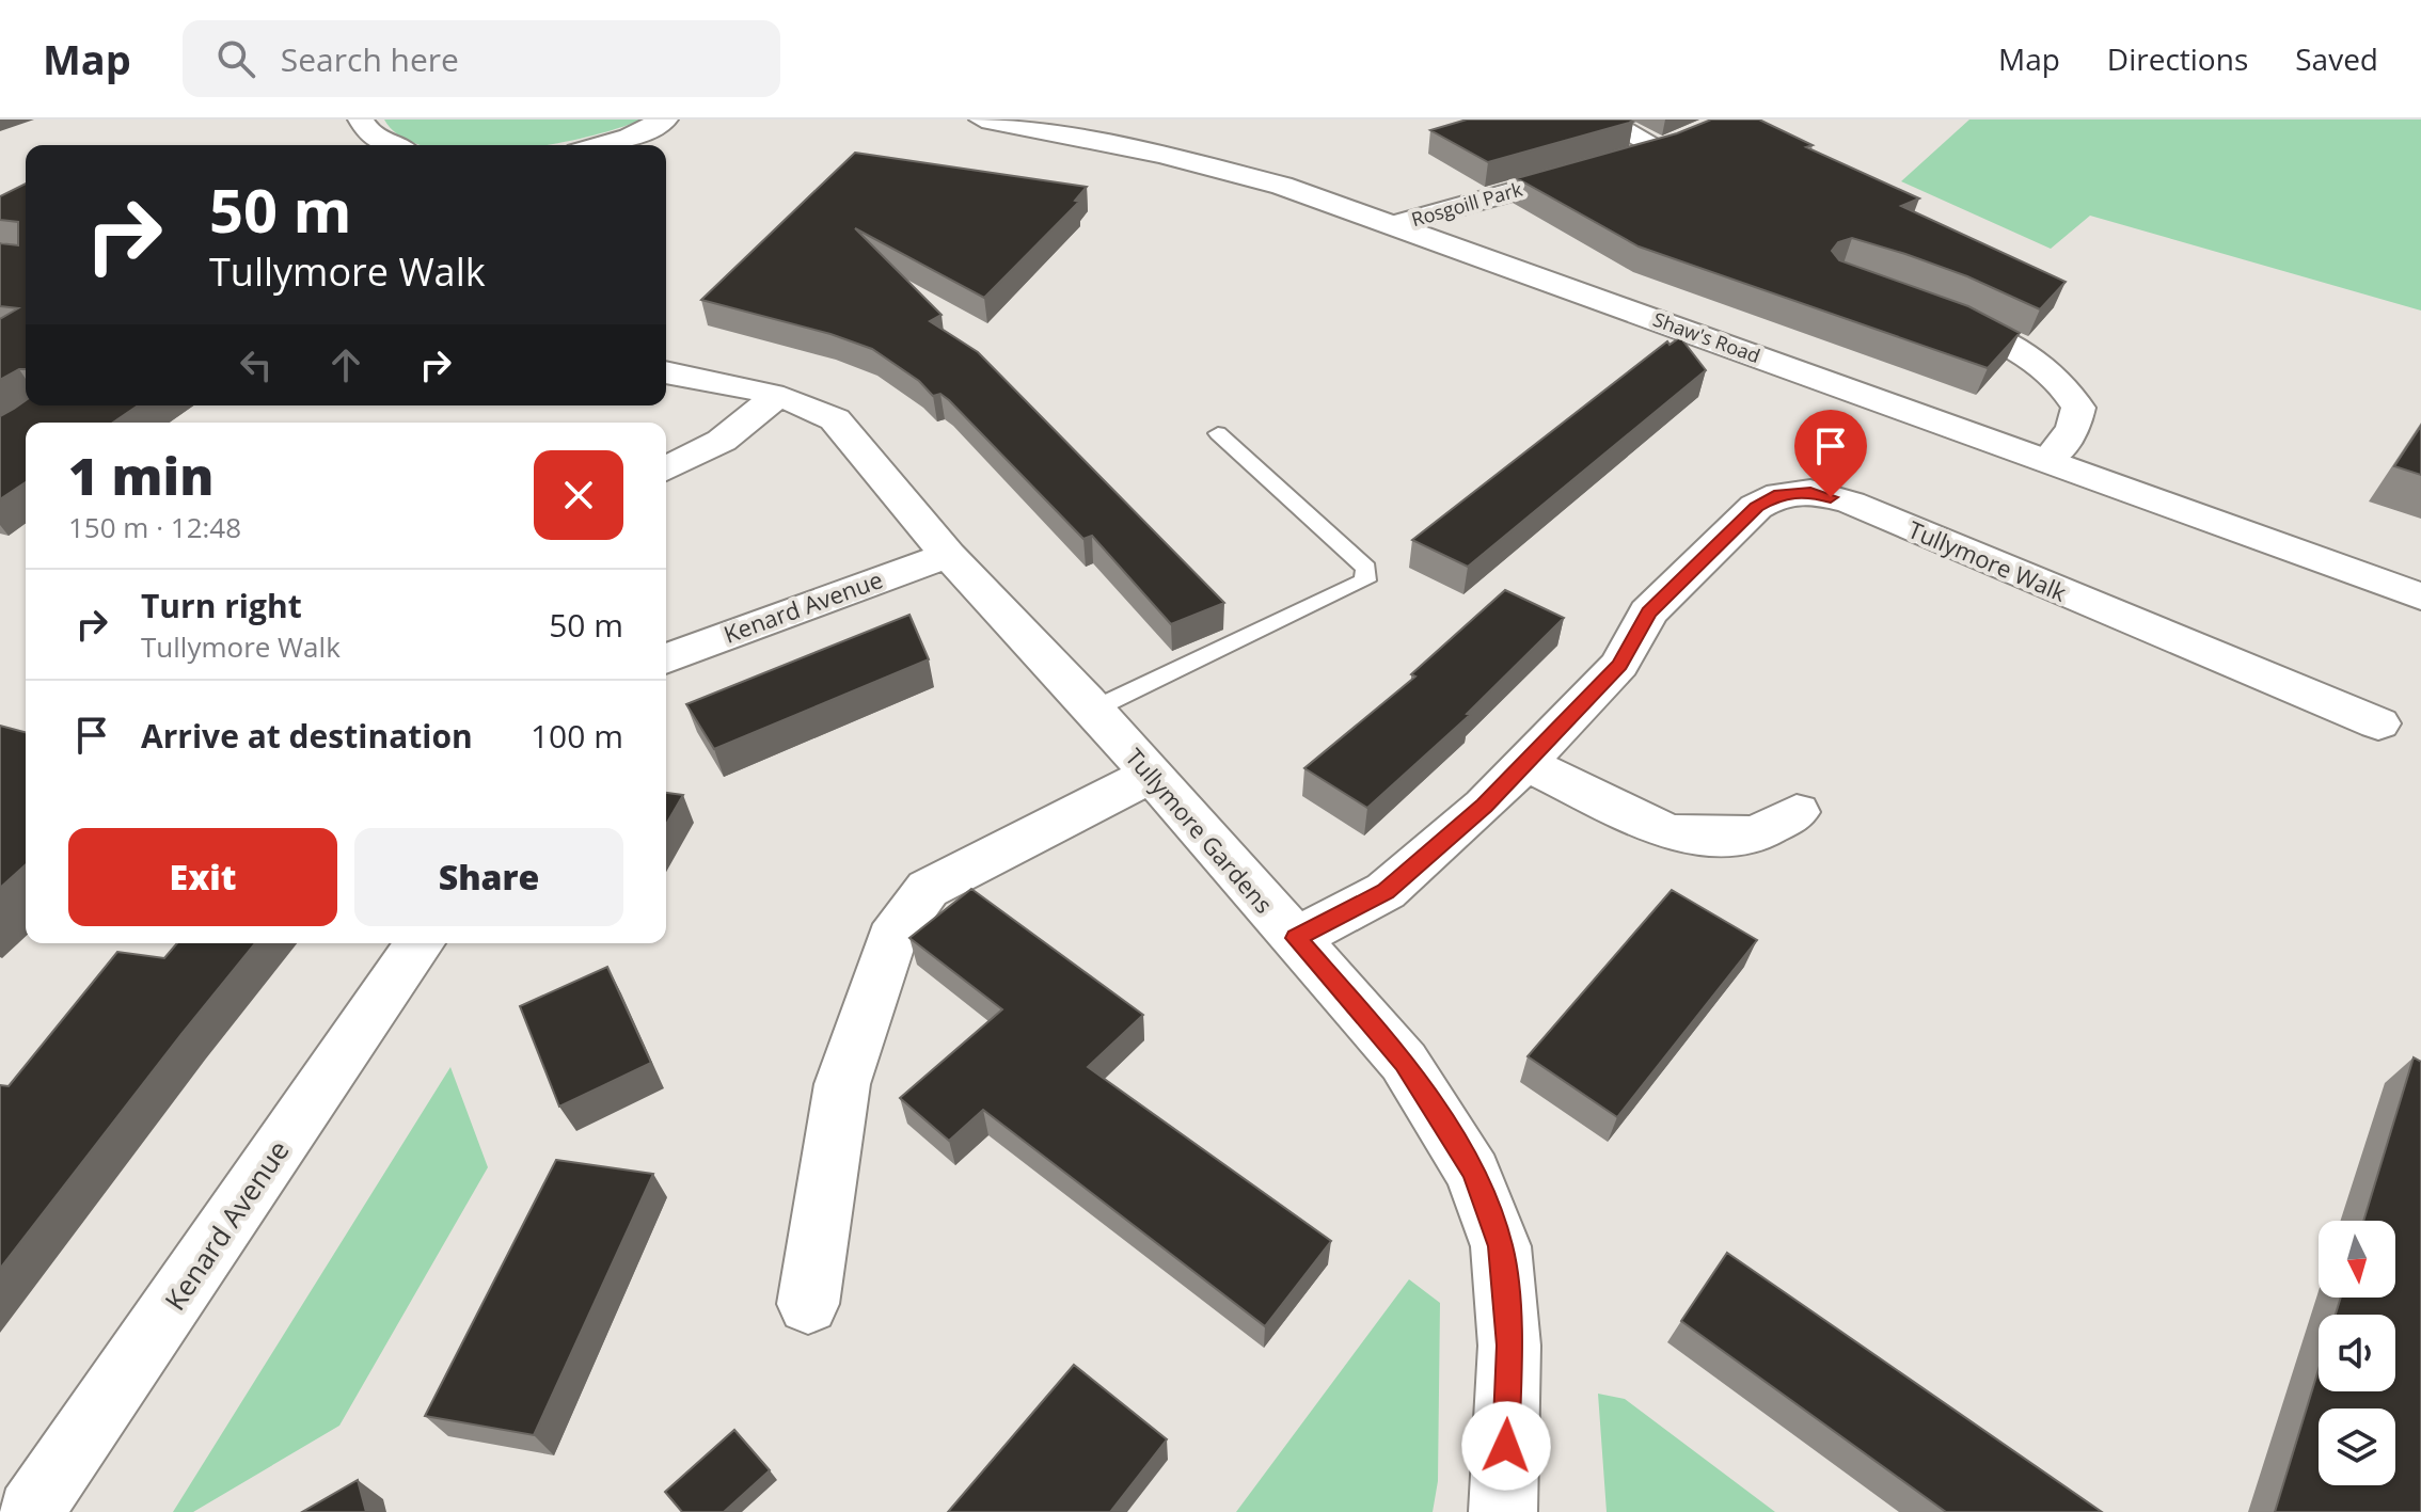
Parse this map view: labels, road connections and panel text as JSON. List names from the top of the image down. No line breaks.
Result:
{"streets":{"street":["Rosgoill Park","Shaw's Road","Tullymore Walk","Kenard Avenue","Tullymore Gardens"]},"crossings":[["Rosgoill Park","Shaw's Road"],["Tullymore Walk","Tullymore Gardens"],["Kenard Avenue","Tullymore Gardens"]],"north":"bottom","page":{"header":"Map","search":"Search here","nav":["Map","Directions","Saved"],"turn":["50 m","Tullymore Walk"],"heading":["1 min","150 m · 12:48"],"list":[{"name":"Turn right","note":"Tullymore Walk","value":"50 m"},{"name":"Arrive at destination","value":"100 m"}],"buttons":["Exit","Share"]}}
